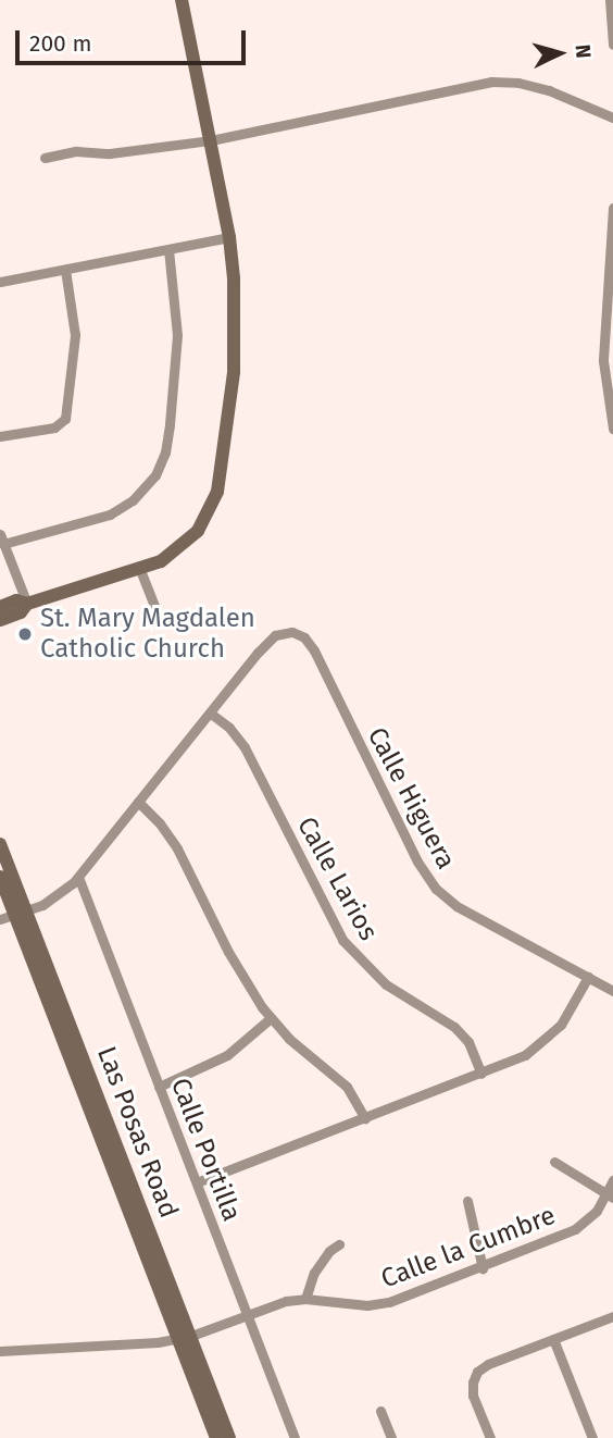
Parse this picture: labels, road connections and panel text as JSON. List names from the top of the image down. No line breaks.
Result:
{"streets":{"street":["Calle Higuera","Calle Larios","Las Posas Road","Calle Portilla","Calle la Cumbre"]},"crossings":[["Calle Higuera","Calle Larios"],["Las Posas Road","Calle la Cumbre"],["Calle Portilla","Calle la Cumbre"]],"places":["St. Mary Magdalen Catholic Church"],"scale_bar":"200 m","north":"right"}
